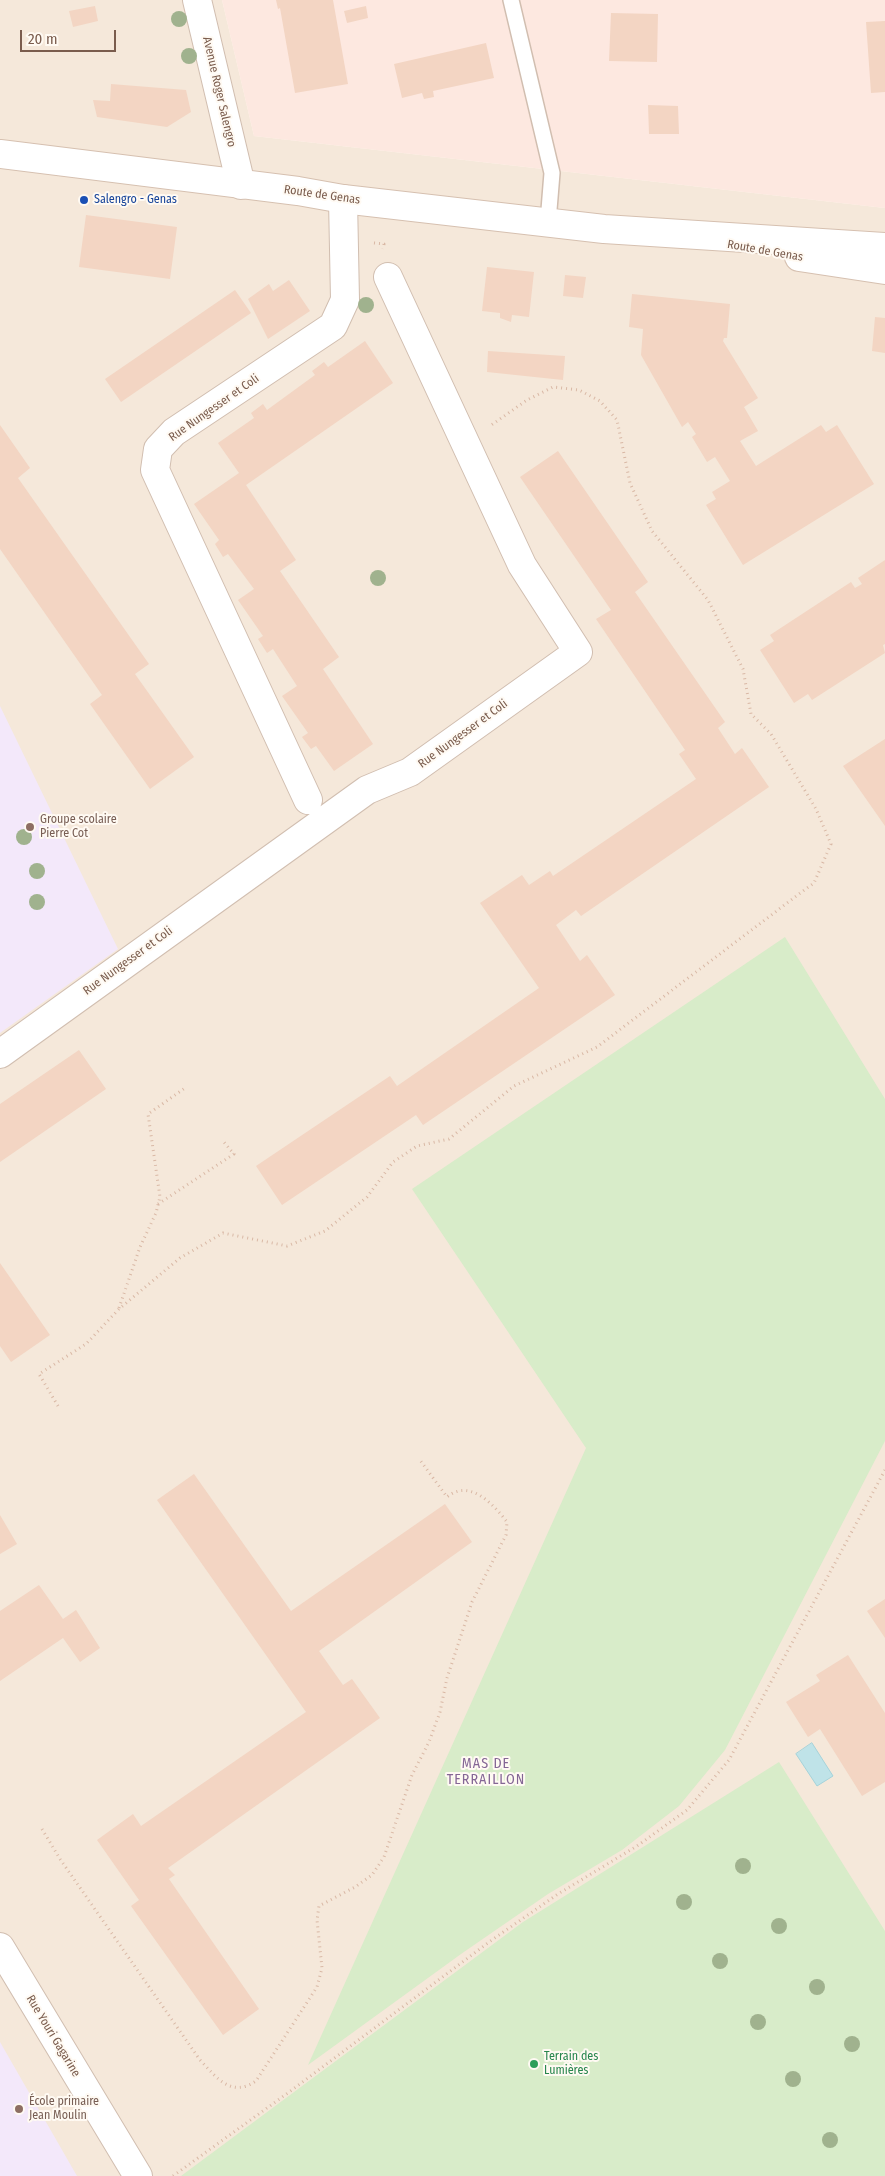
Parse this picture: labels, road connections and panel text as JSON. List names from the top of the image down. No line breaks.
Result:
{"streets":{"street":["Avenue Roger Salengro","Route de Genas","Rue Nungesser et Coli","Rue Youri Gagarine"]},"crossings":[["Avenue Roger Salengro","Route de Genas"],["Route de Genas","Rue Nungesser et Coli"]],"districts":["MAS DE TERRAILLON"],"places":["Salengro - Genas","Groupe scolaire Pierre Cot","Terrain des Lumières","École primaire Jean Moulin"],"scale_bar":"20 m"}
